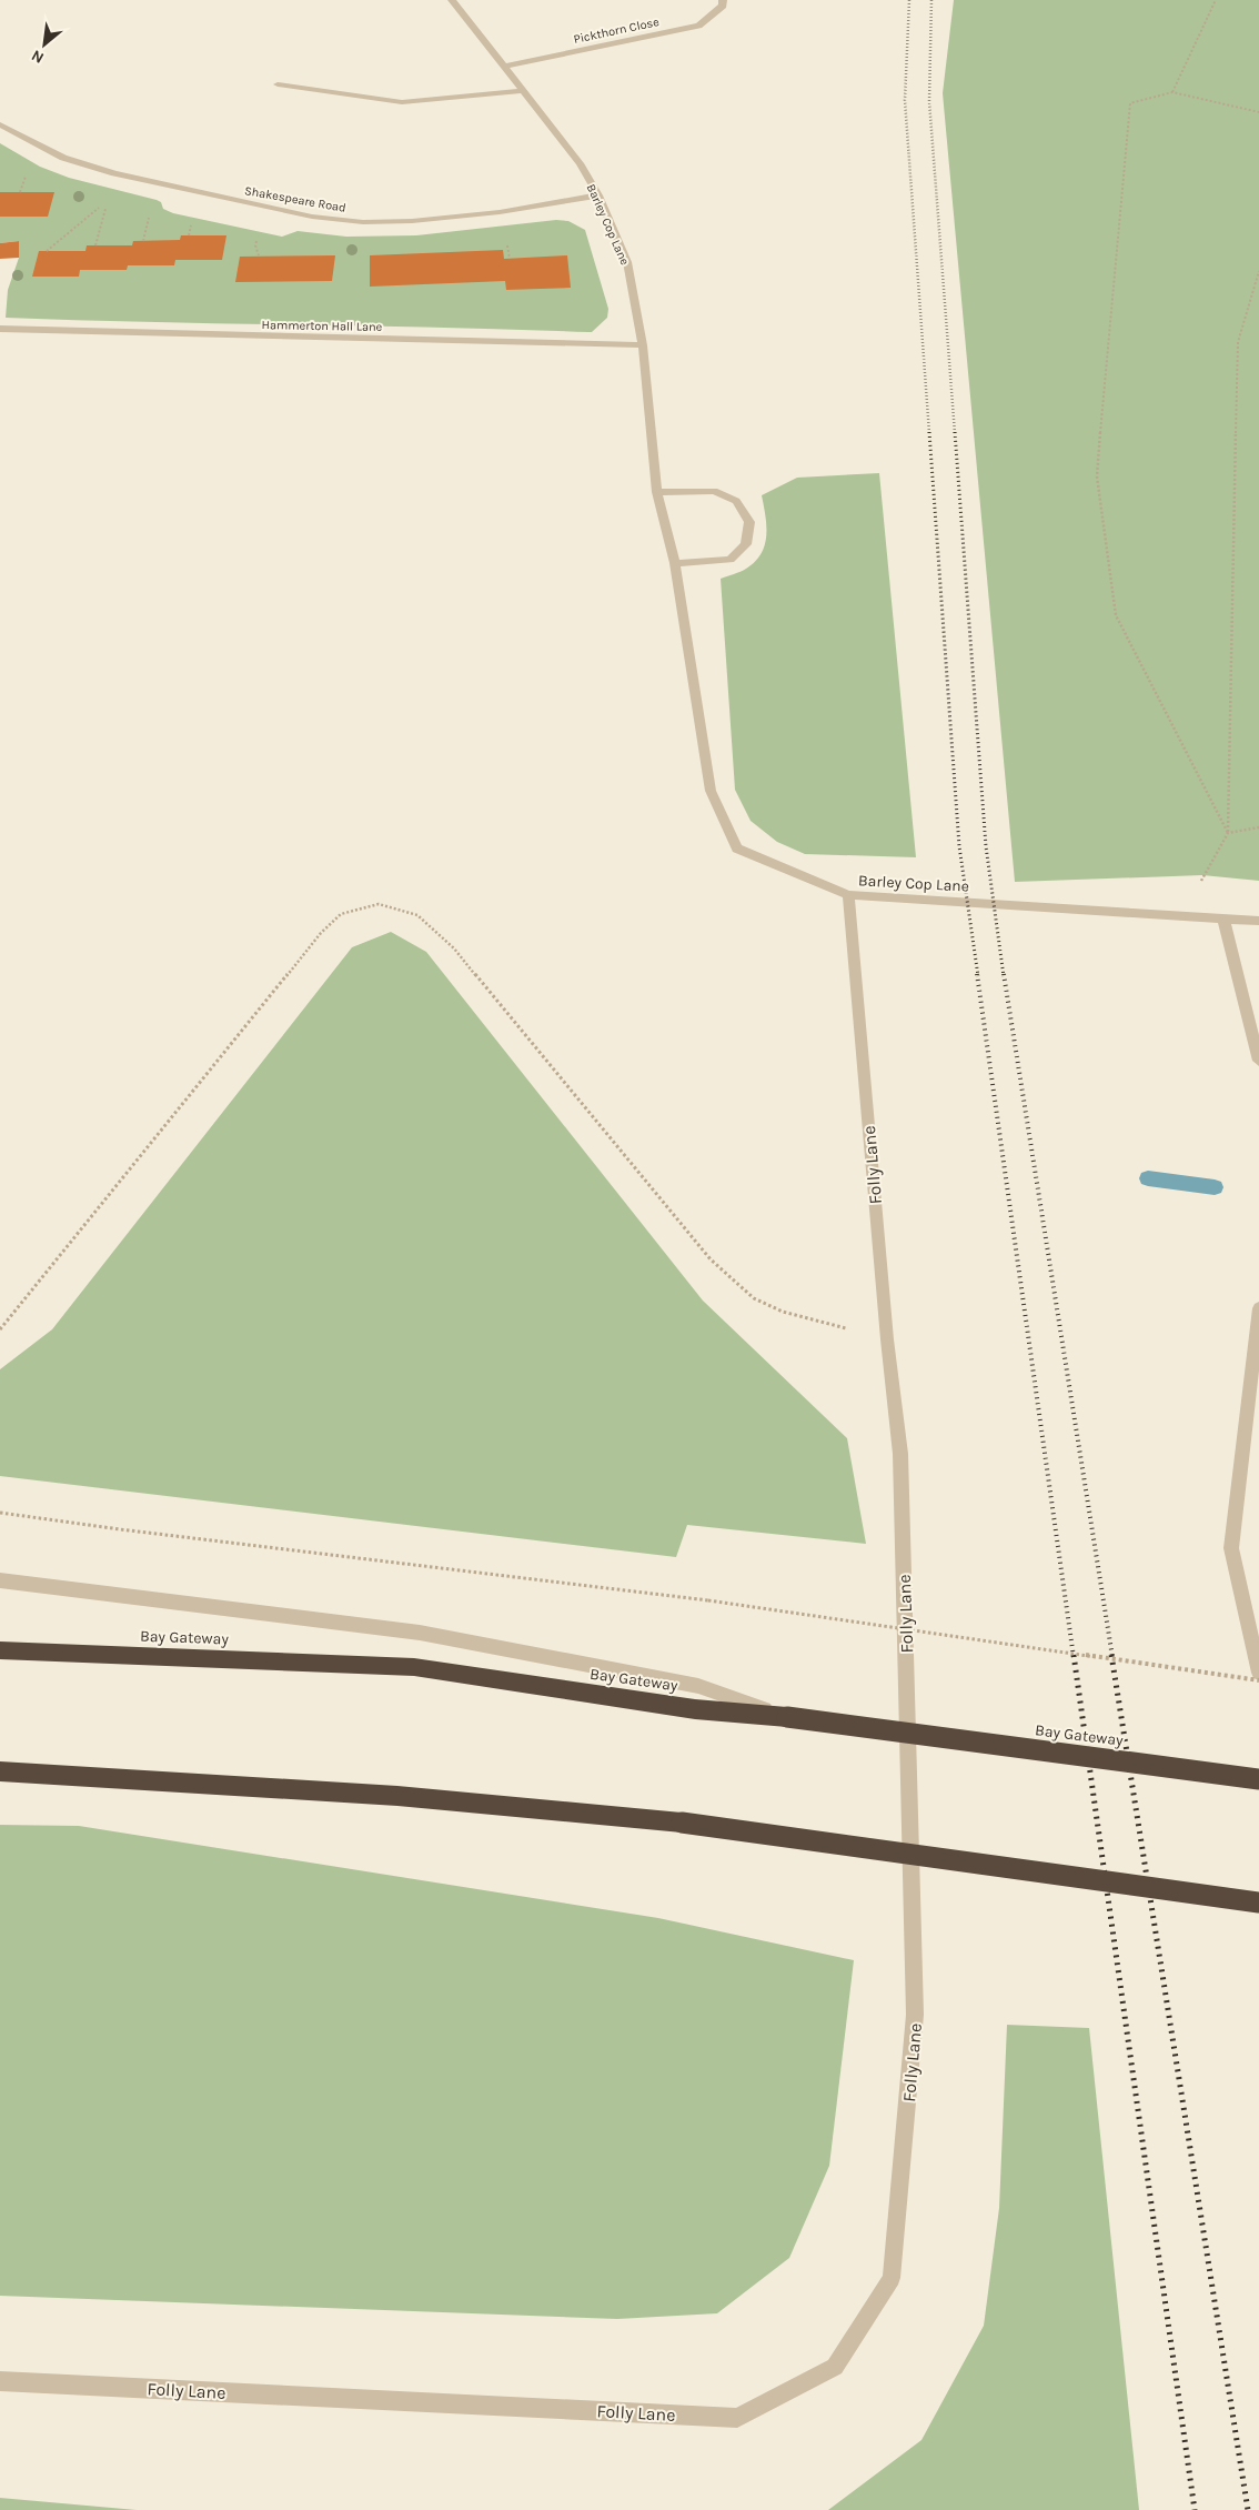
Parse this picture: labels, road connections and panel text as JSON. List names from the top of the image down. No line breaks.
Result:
{"streets":{"highway":["Bay Gateway"],"street":["Pickthorn Close","Shakespeare Road","Barley Cop Lane","Hammerton Hall Lane","Folly Lane"]},"crossings":[["Pickthorn Close","Barley Cop Lane"],["Shakespeare Road","Barley Cop Lane"],["Barley Cop Lane","Hammerton Hall Lane"],["Barley Cop Lane","Folly Lane"]],"north":"bottom left"}
